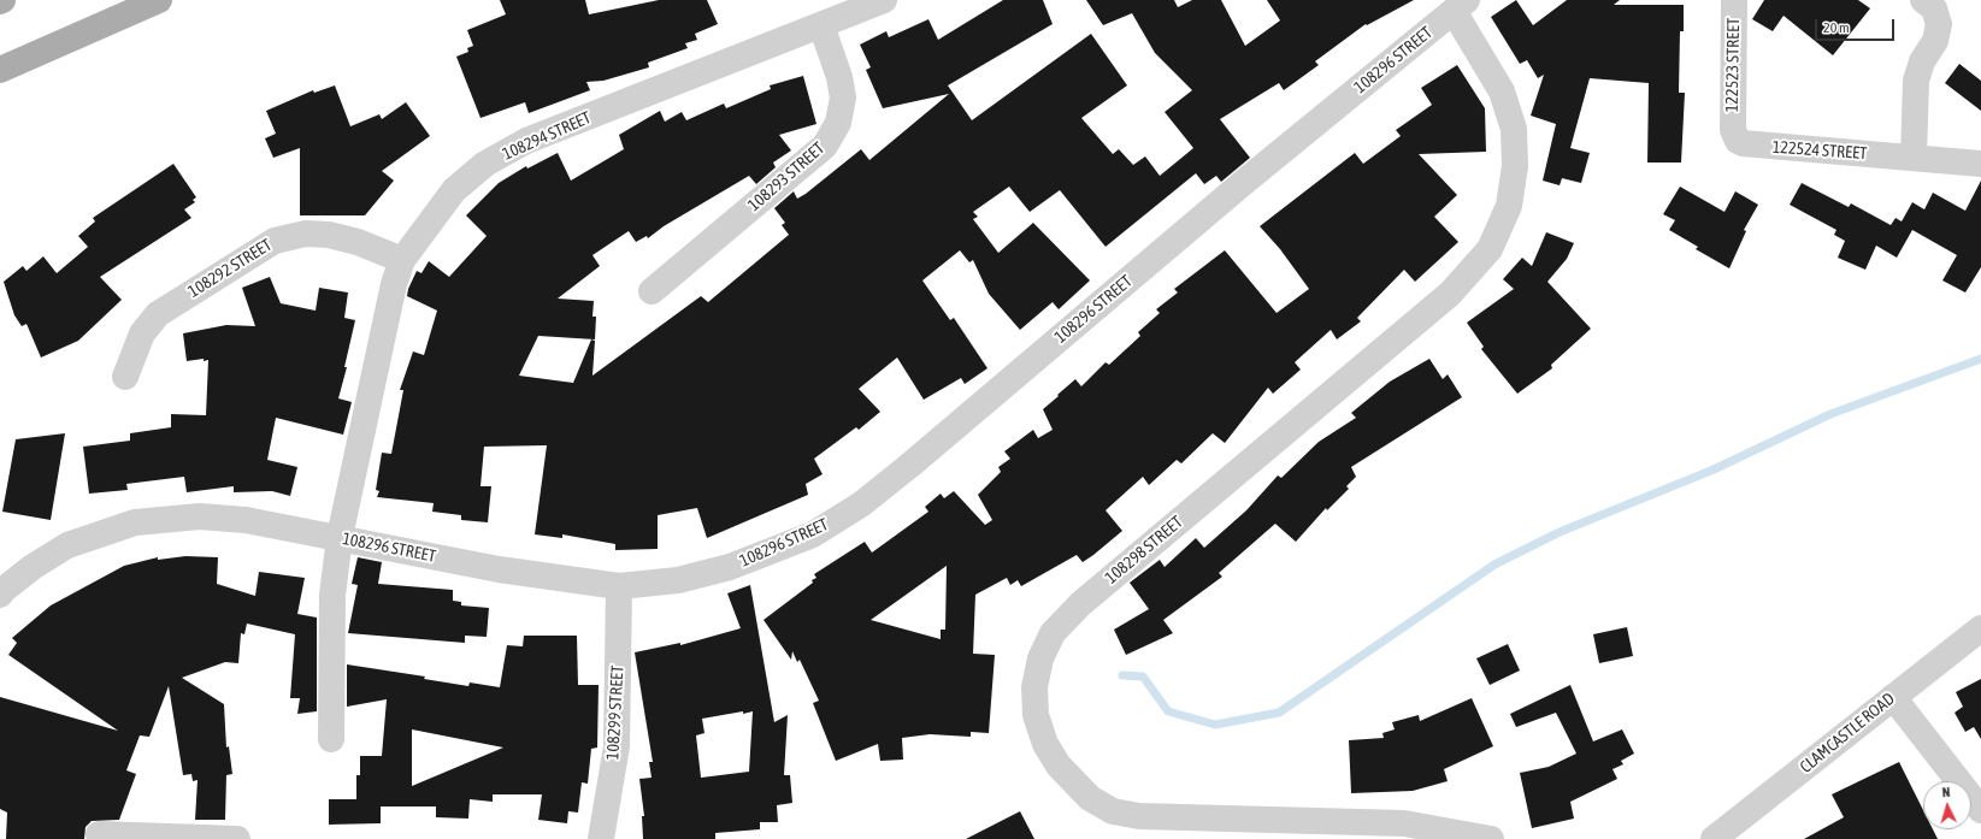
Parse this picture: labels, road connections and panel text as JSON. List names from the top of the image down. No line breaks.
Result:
{"streets":{"street":["108296 STREET","122523 STREET","108294 STREET","122524 STREET","108293 STREET","108292 STREET","108298 STREET","108299 STREET","CLAMCASTLE ROAD"]},"crossings":[["108296 STREET","108294 STREET"],["108296 STREET","108298 STREET"],["108296 STREET","108299 STREET"],["122523 STREET","122524 STREET"],["108294 STREET","108293 STREET"],["108294 STREET","108292 STREET"]],"scale_bar":"20 m","north":"top"}
